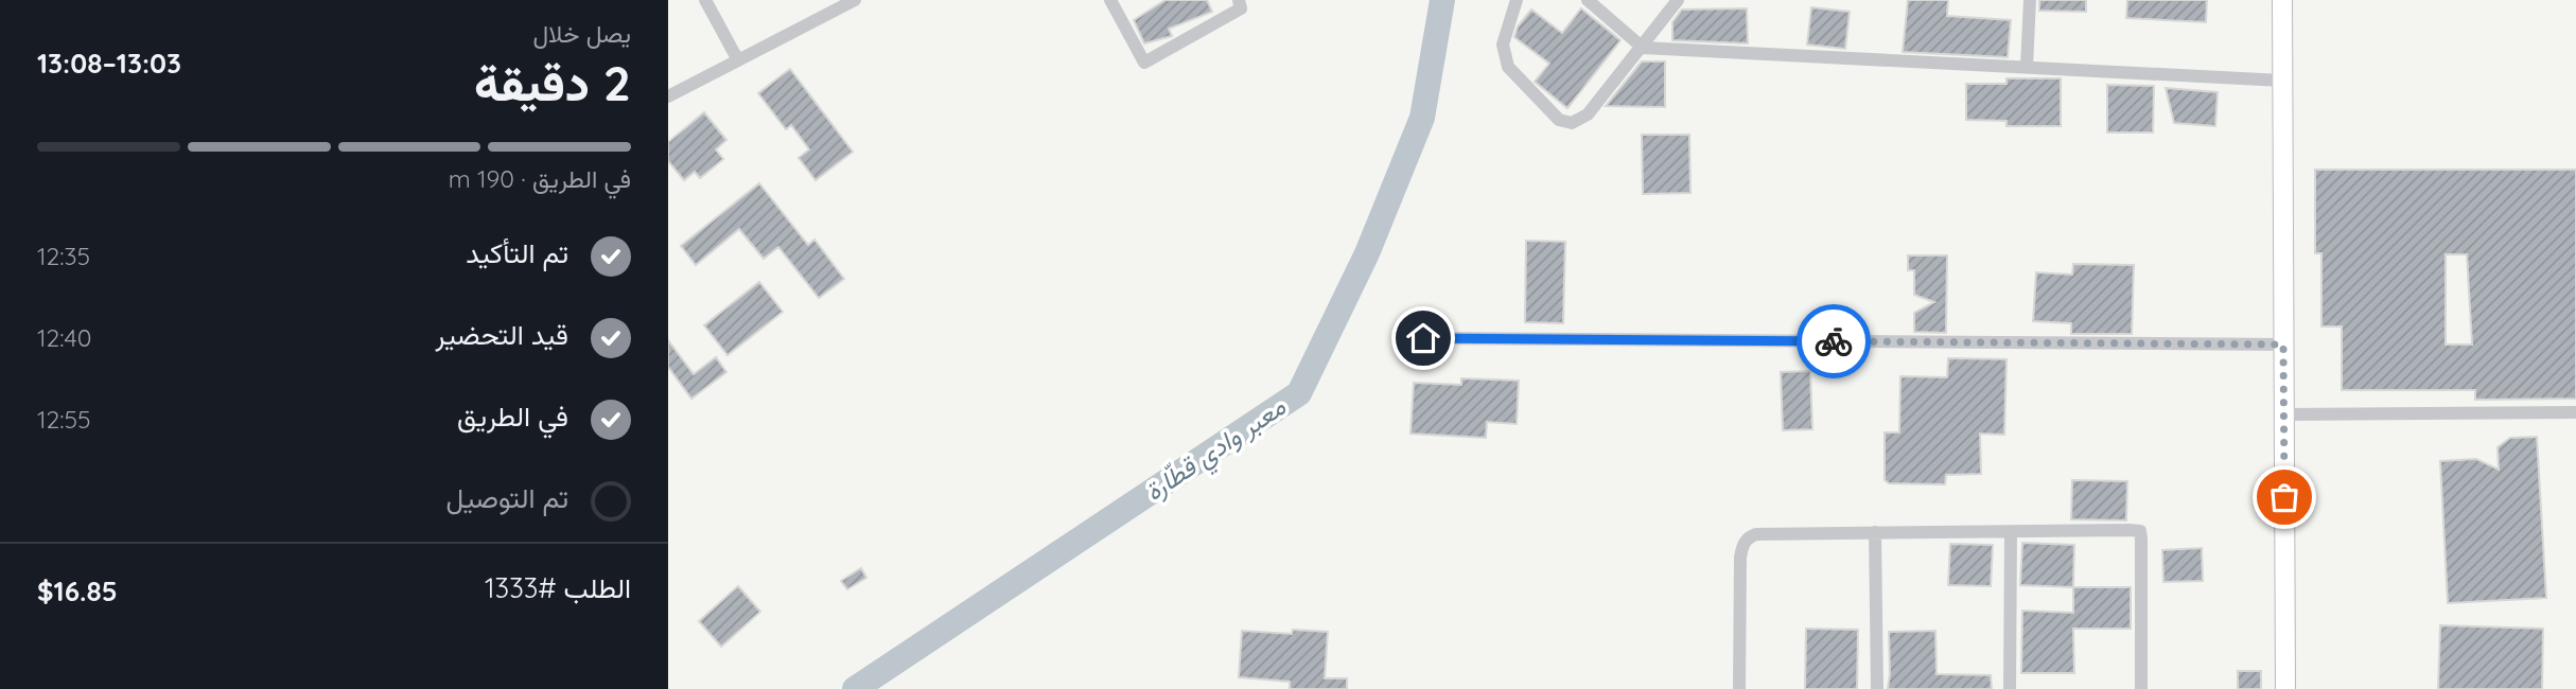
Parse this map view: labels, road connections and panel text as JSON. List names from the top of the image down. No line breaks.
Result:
{"water":["معبر وادي قطّارة"],"page":{"heading":["2 دقيقة","يصل خلال","13:03–13:08"],"panel":["الطلب #1333","$16.85"],"bar":"في الطريق · 190 m","list":[["تم التأكيد","12:35"],["قيد التحضير","12:40"],["في الطريق","12:55"],"تم التوصيل"]}}
